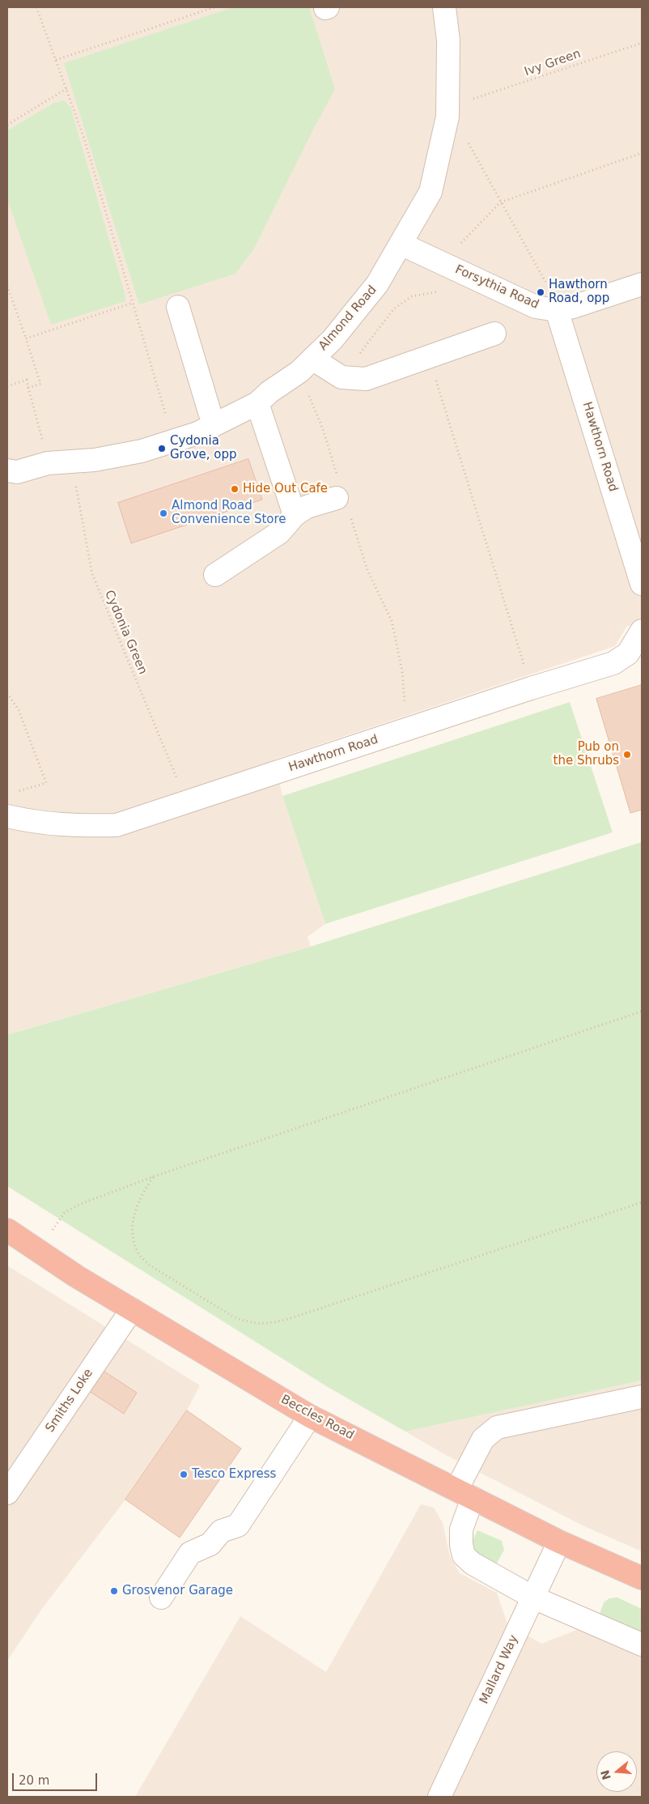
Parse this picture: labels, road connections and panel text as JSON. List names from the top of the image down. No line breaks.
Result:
{"streets":{"highway":["Beccles Road"],"street":["Forsythia Road","Almond Road","Hawthorn Road","Smiths Loke","Mallard Way"],"path":["Ivy Green","Cydonia Green"]},"crossings":[["Forsythia Road","Almond Road"],["Forsythia Road","Hawthorn Road"],["Almond Road","Cydonia Green"],["Hawthorn Road","Cydonia Green"],["Smiths Loke","Beccles Road"],["Beccles Road","Mallard Way"]],"places":["Hawthorn Road, opp","Cydonia Grove, opp","Hide Out Cafe","Almond Road Convenience Store","Pub on the Shrubs","Tesco Express","Grosvenor Garage"],"scale_bar":"20 m","north":"left"}
